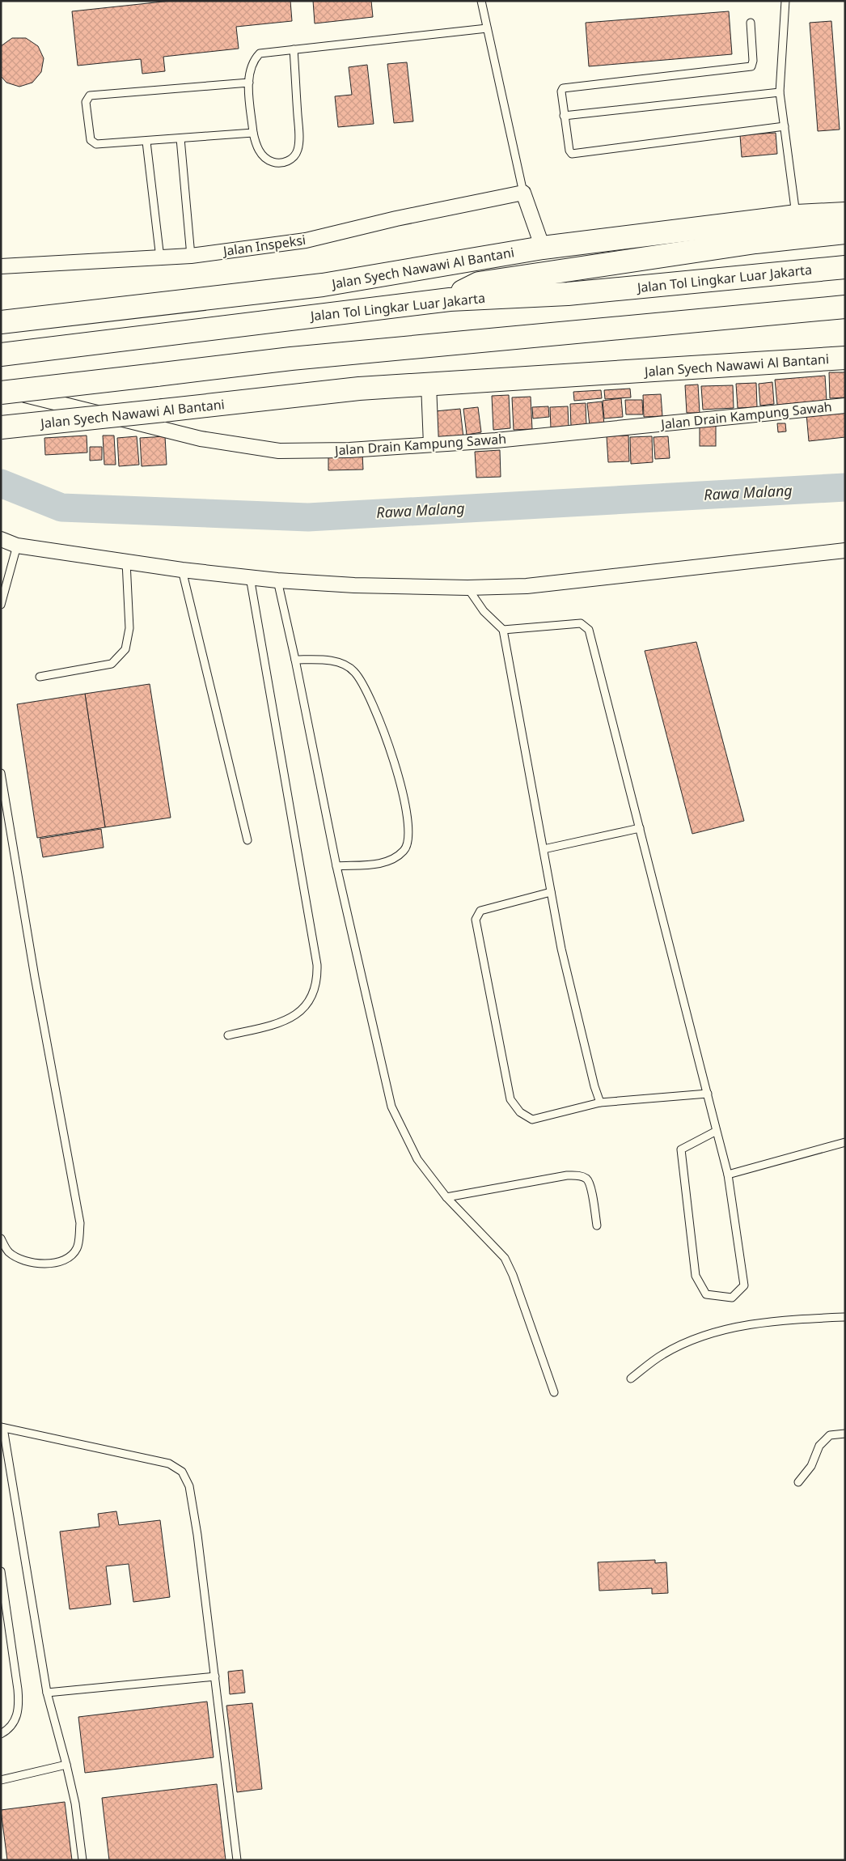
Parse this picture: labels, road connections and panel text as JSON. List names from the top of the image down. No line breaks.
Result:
{"streets":{"highway":["Jalan Syech Nawawi Al Bantani","Jalan Tol Lingkar Luar Jakarta"],"street":["Jalan Inspeksi","Jalan Drain Kampung Sawah"]},"water":["Rawa Malang"]}
